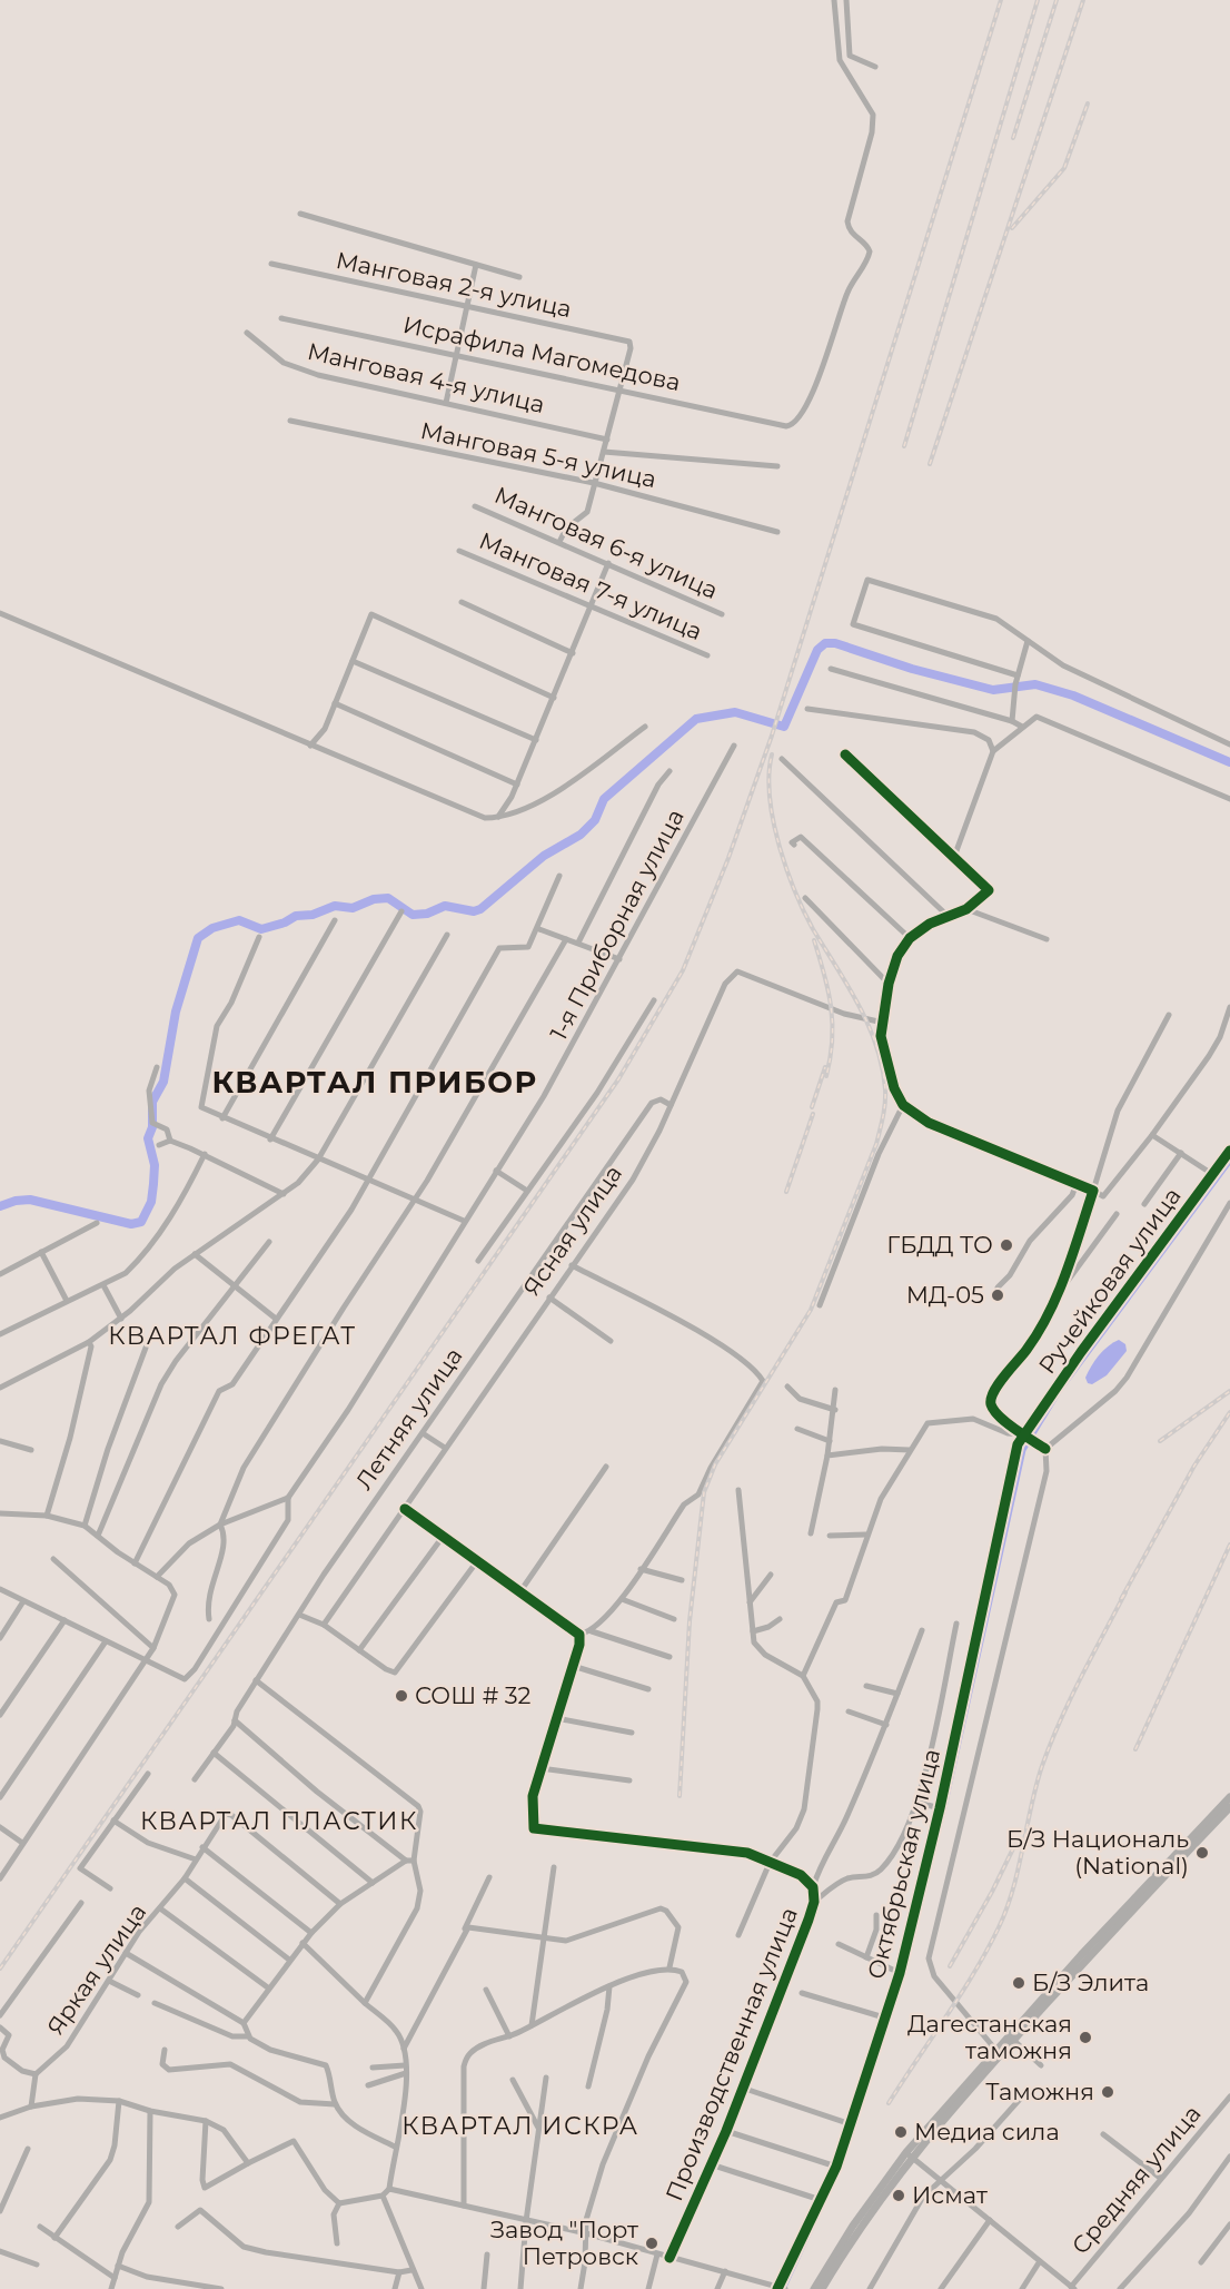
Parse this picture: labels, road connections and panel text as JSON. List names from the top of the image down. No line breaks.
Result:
{"streets":{"street":["Манговая 2-я улица","Исрафила Магомедова","Манговая 4-я улица","Манговая 5-я улица","Манговая 6-я улица","Манговая 7-я улица","1-я Приборная улица","Ясная улица","Ручейковая улица","Летняя улица","Октябрьская улица","Яркая улица","Производственная улица","Средняя улица"]},"crossings":[["Манговая 2-я улица","Исрафила Магомедова"],["Ясная улица","Летняя улица"],["Ручейковая улица","Октябрьская улица"]],"districts":["КВАРТАЛ ПРИБОР","КВАРТАЛ ФРЕГАТ","КВАРТАЛ ПЛАСТИК","КВАРТАЛ ИСКРА"],"places":["ГБДД ТО","МД-05","СОШ # 32","Б/З Националь (National)","Б/З Элита","Дагестанская таможня","Таможня","Медиа сила","Исмат","Завод \"Порт Петровск"]}
